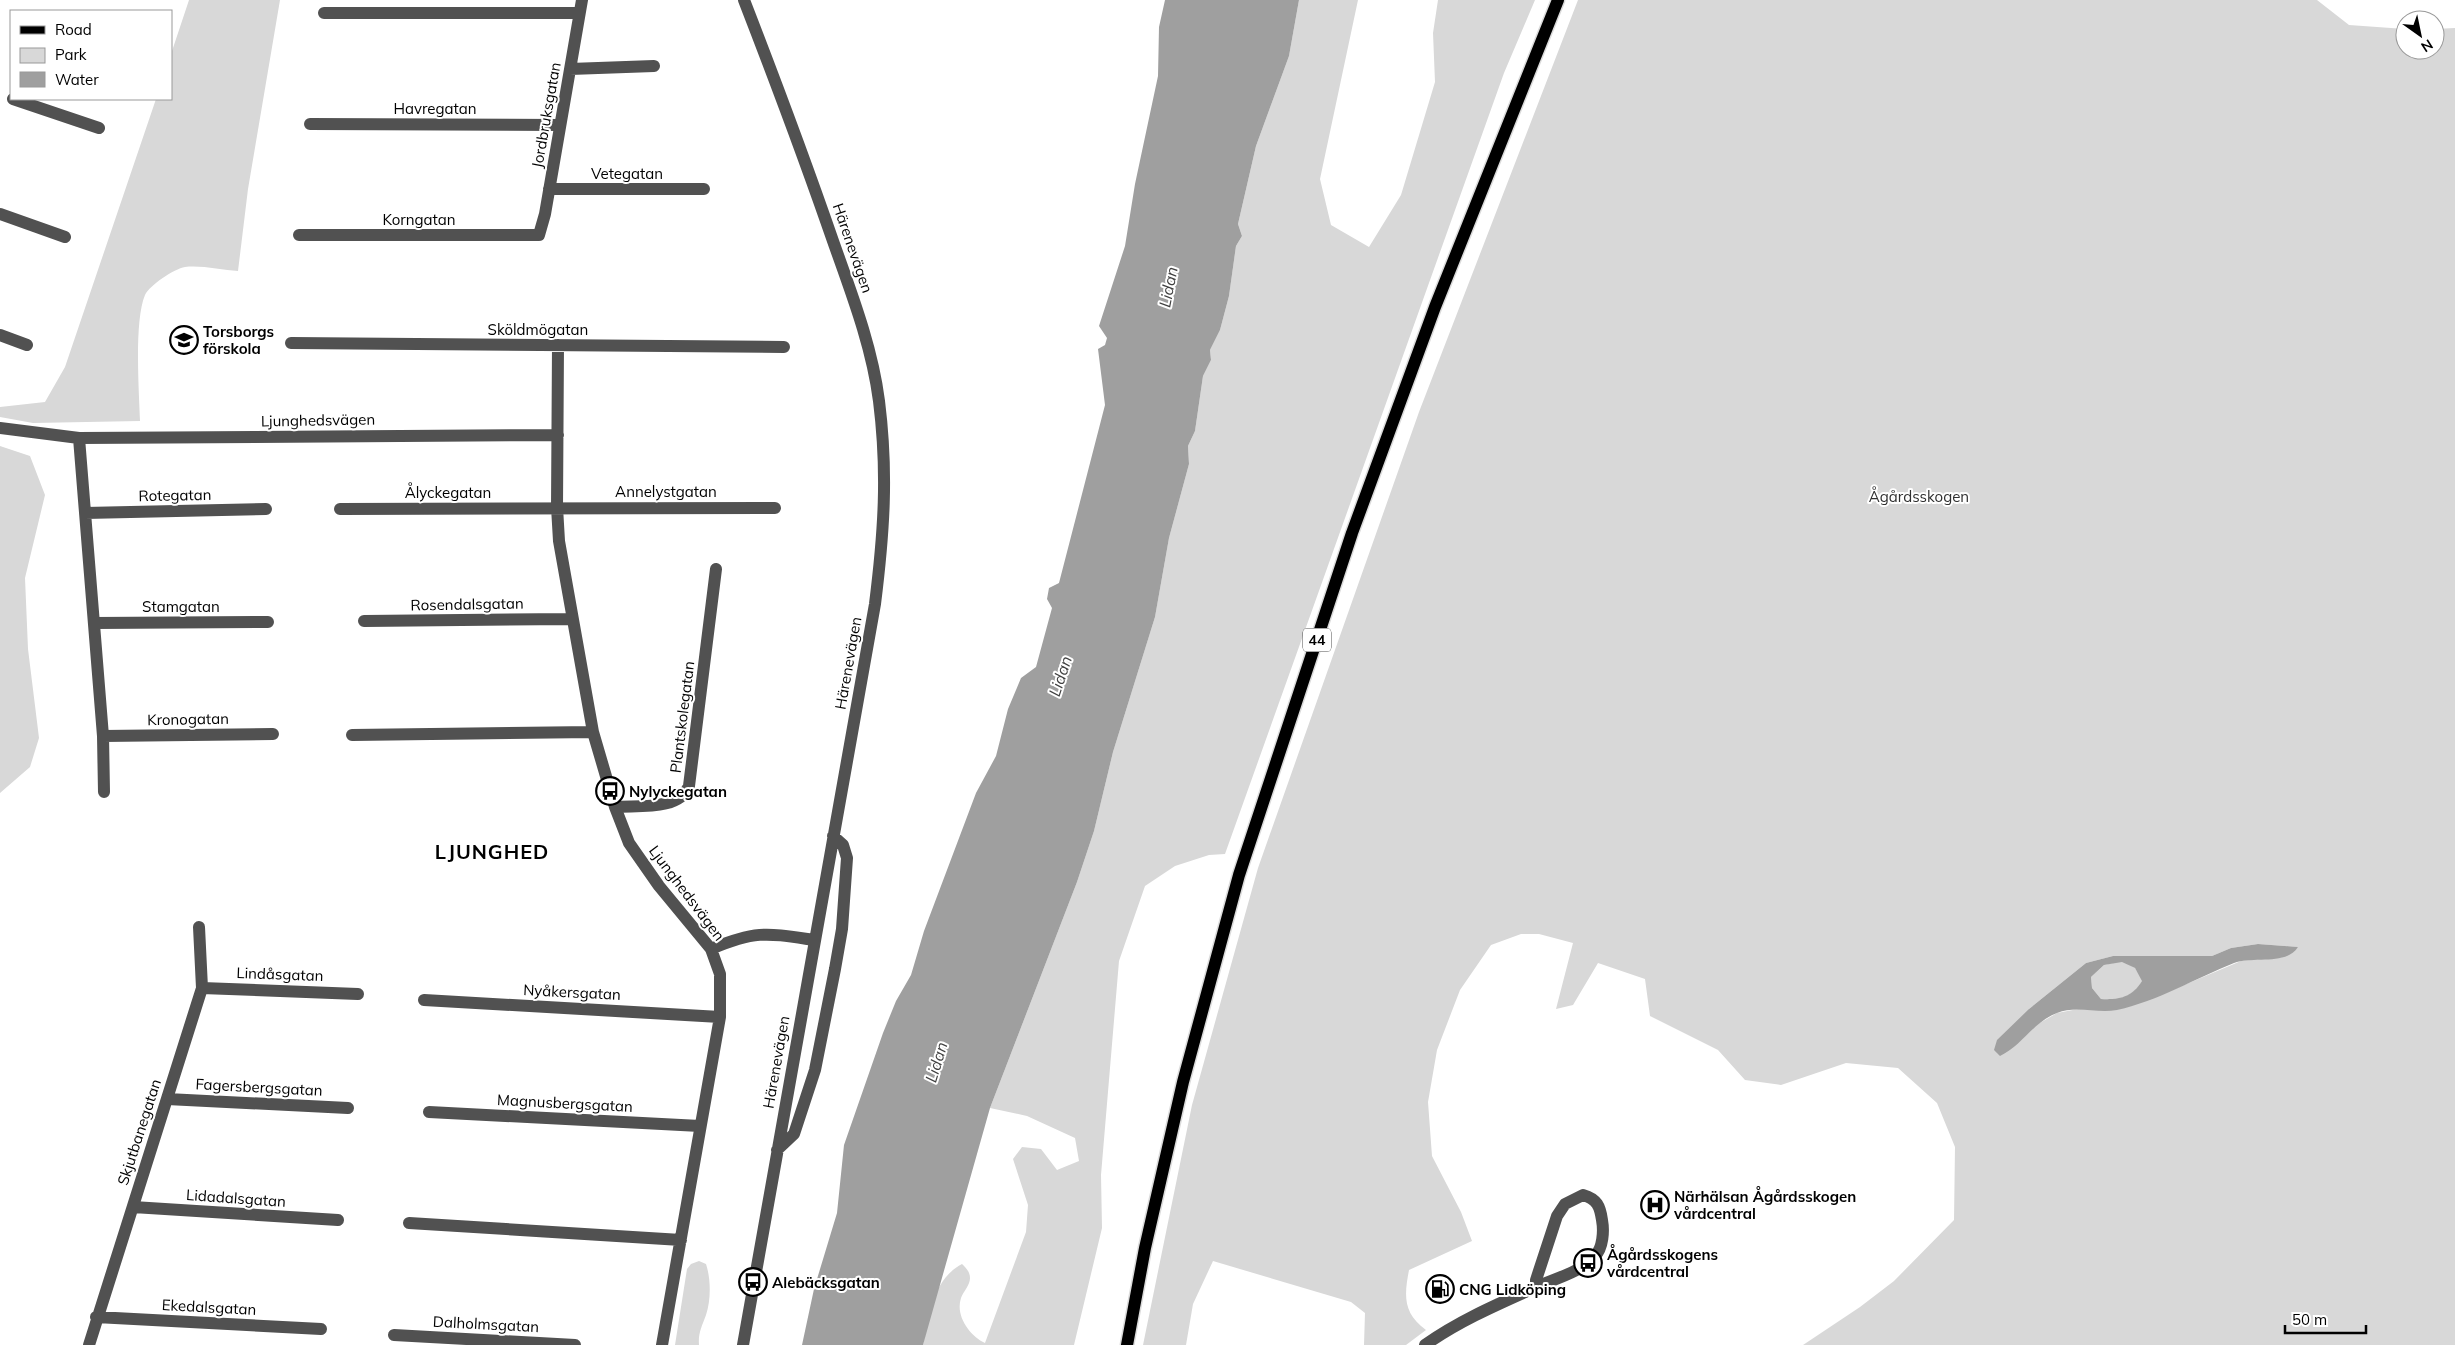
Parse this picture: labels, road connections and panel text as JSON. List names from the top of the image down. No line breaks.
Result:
{"streets":{"main road":["44"],"street":["Havregatan","Jordbruksgatan","Vetegatan","Korngatan","Härenevägen","Sköldmögatan","Ljunghedsvägen","Annelystgatan","Ålyckegatan","Rotegatan","Rosendalsgatan","Stamgatan","Plantskolegatan","Kronogatan","Lindåsgatan","Nyåkersgatan","Fagersbergsgatan","Magnusbergsgatan","Skjutbanegatan","Lidadalsgatan","Ekedalsgatan","Dalholmsgatan"]},"crossings":[["Havregatan","Jordbruksgatan"],["Jordbruksgatan","Vetegatan"],["Jordbruksgatan","Korngatan"],["Sköldmögatan","Ljunghedsvägen"],["Ljunghedsvägen","Annelystgatan"],["Ljunghedsvägen","Ålyckegatan"],["Ljunghedsvägen","Rosendalsgatan"],["Ljunghedsvägen","Plantskolegatan"],["Ljunghedsvägen","Nyåkersgatan"],["Ljunghedsvägen","Magnusbergsgatan"],["Annelystgatan","Ålyckegatan"],["Lindåsgatan","Skjutbanegatan"],["Fagersbergsgatan","Skjutbanegatan"],["Skjutbanegatan","Lidadalsgatan"],["Skjutbanegatan","Ekedalsgatan"]],"districts":["LJUNGHED"],"water":["Lidan"],"parks":["Ågårdsskogen"],"places":{"school or university":["Torsborgs förskola"],"bus stop":["Nylyckegatan","Ågårdsskogens vårdcentral","Alebäcksgatan"],"hospital":["Närhälsan Ågårdsskogen vårdcentral"],"fuel station":["CNG Lidköping"]},"legend":["Road","Park","Water"],"scale_bar":"50 m","north":"bottom right"}
